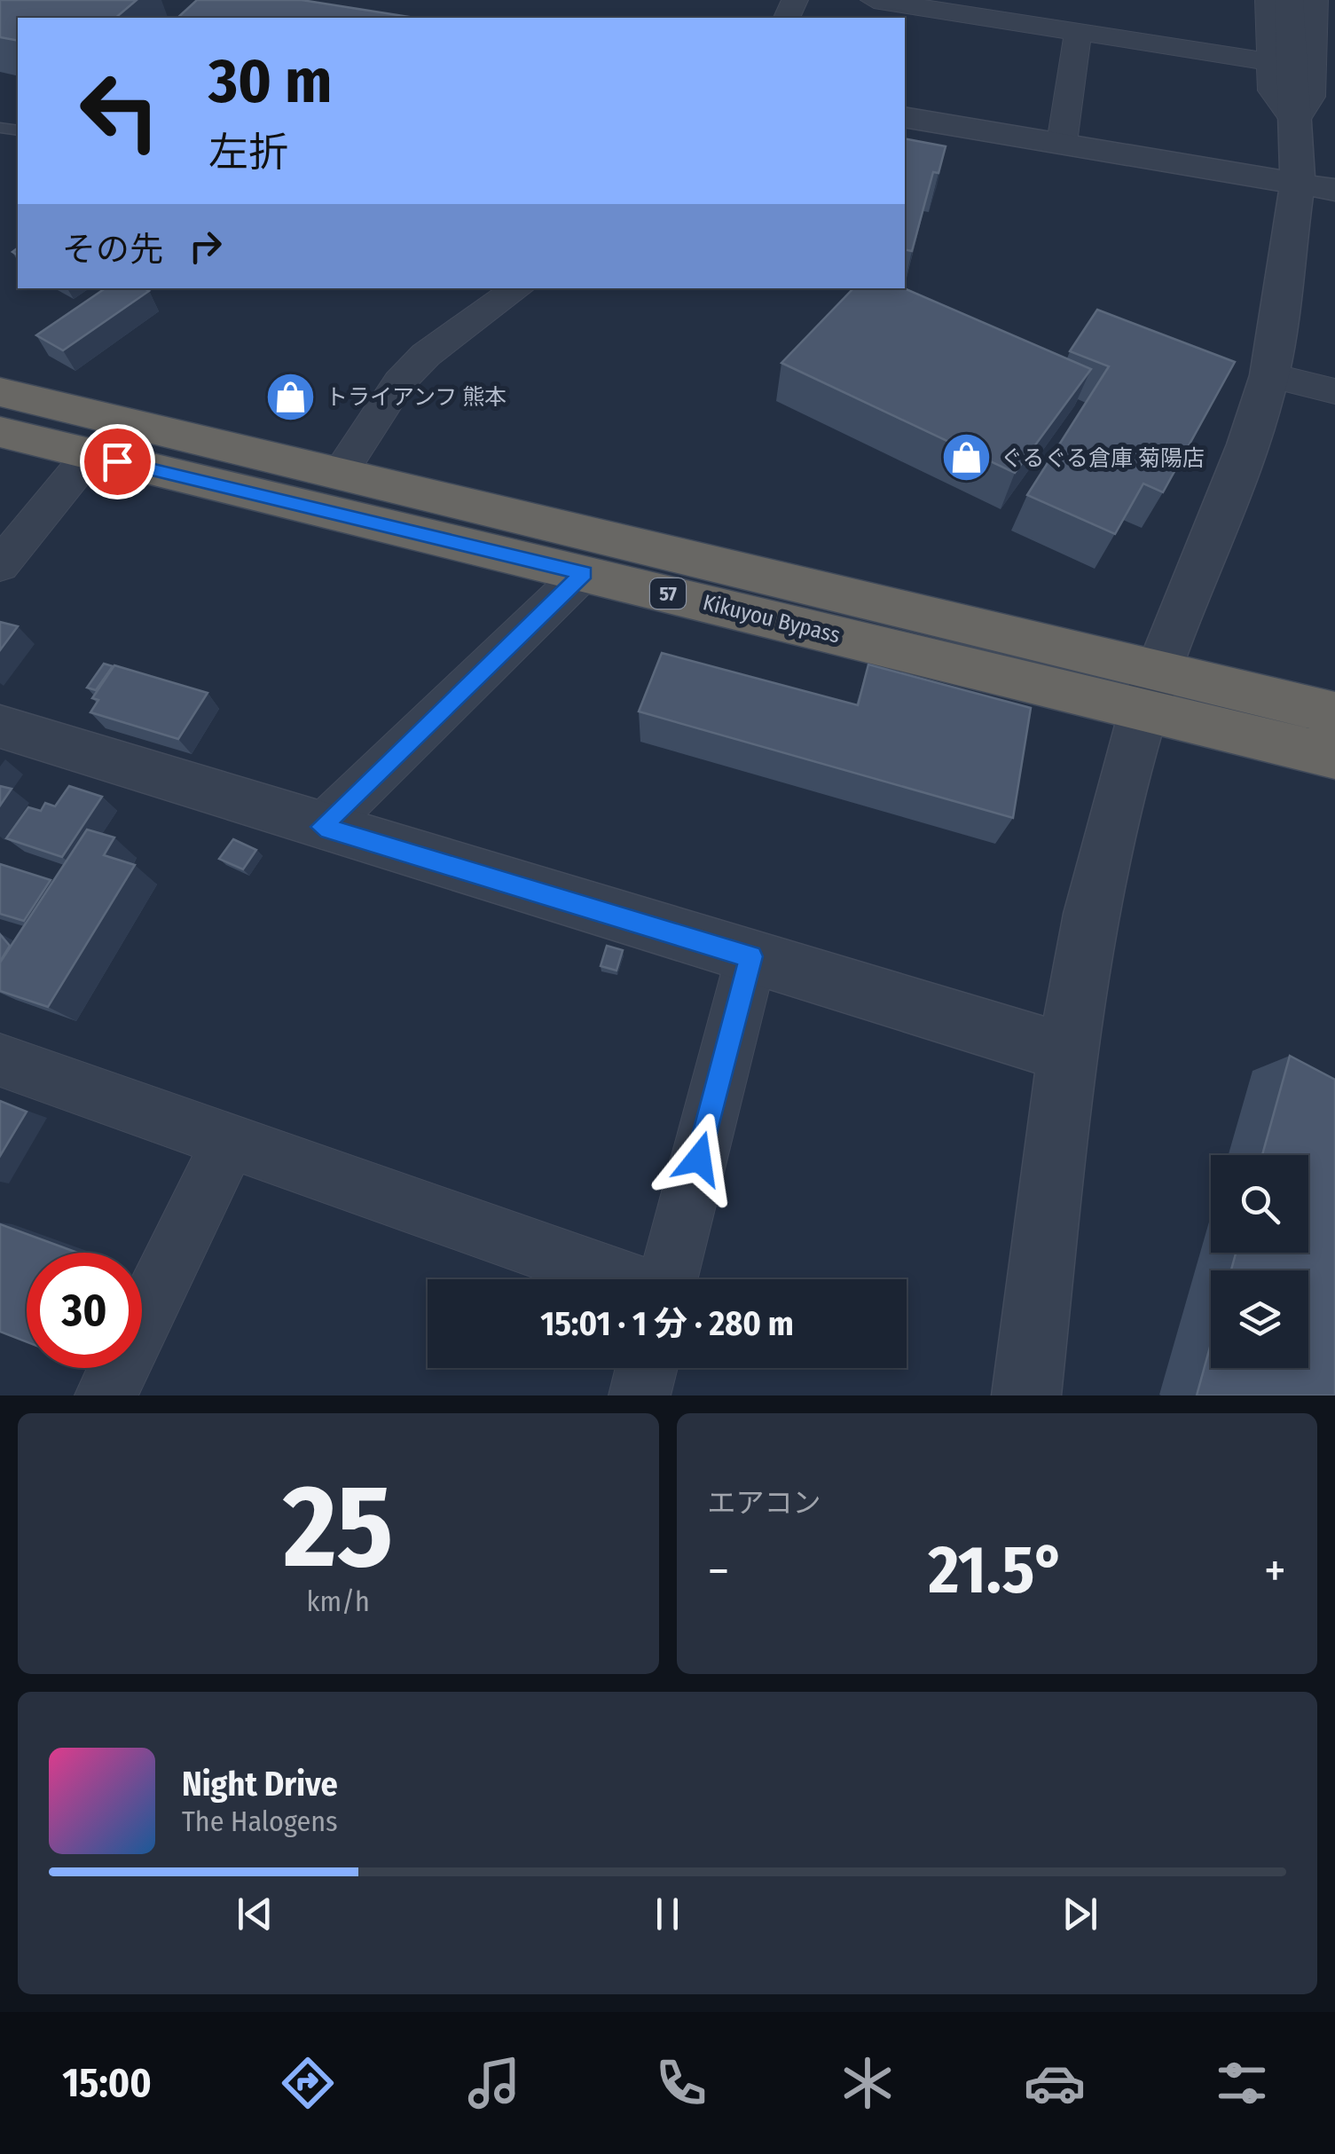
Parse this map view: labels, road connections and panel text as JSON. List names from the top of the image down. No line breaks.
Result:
{"streets":{"highway":["57","Kikuyou Bypass"]},"places":{"shop":["トライアンフ 熊本","ぐるぐる倉庫 菊陽店"]},"page":{"turn":["30 m","左折"],"then":"その先","limit":"30","trip":"15:01 · 1 分 · 280 m","tile":[["25","km/h"],"エアコン"],"heat":["−","21.5°","+"],"song":["Night Drive","The Halogens"],"tabs":"15:00"}}
